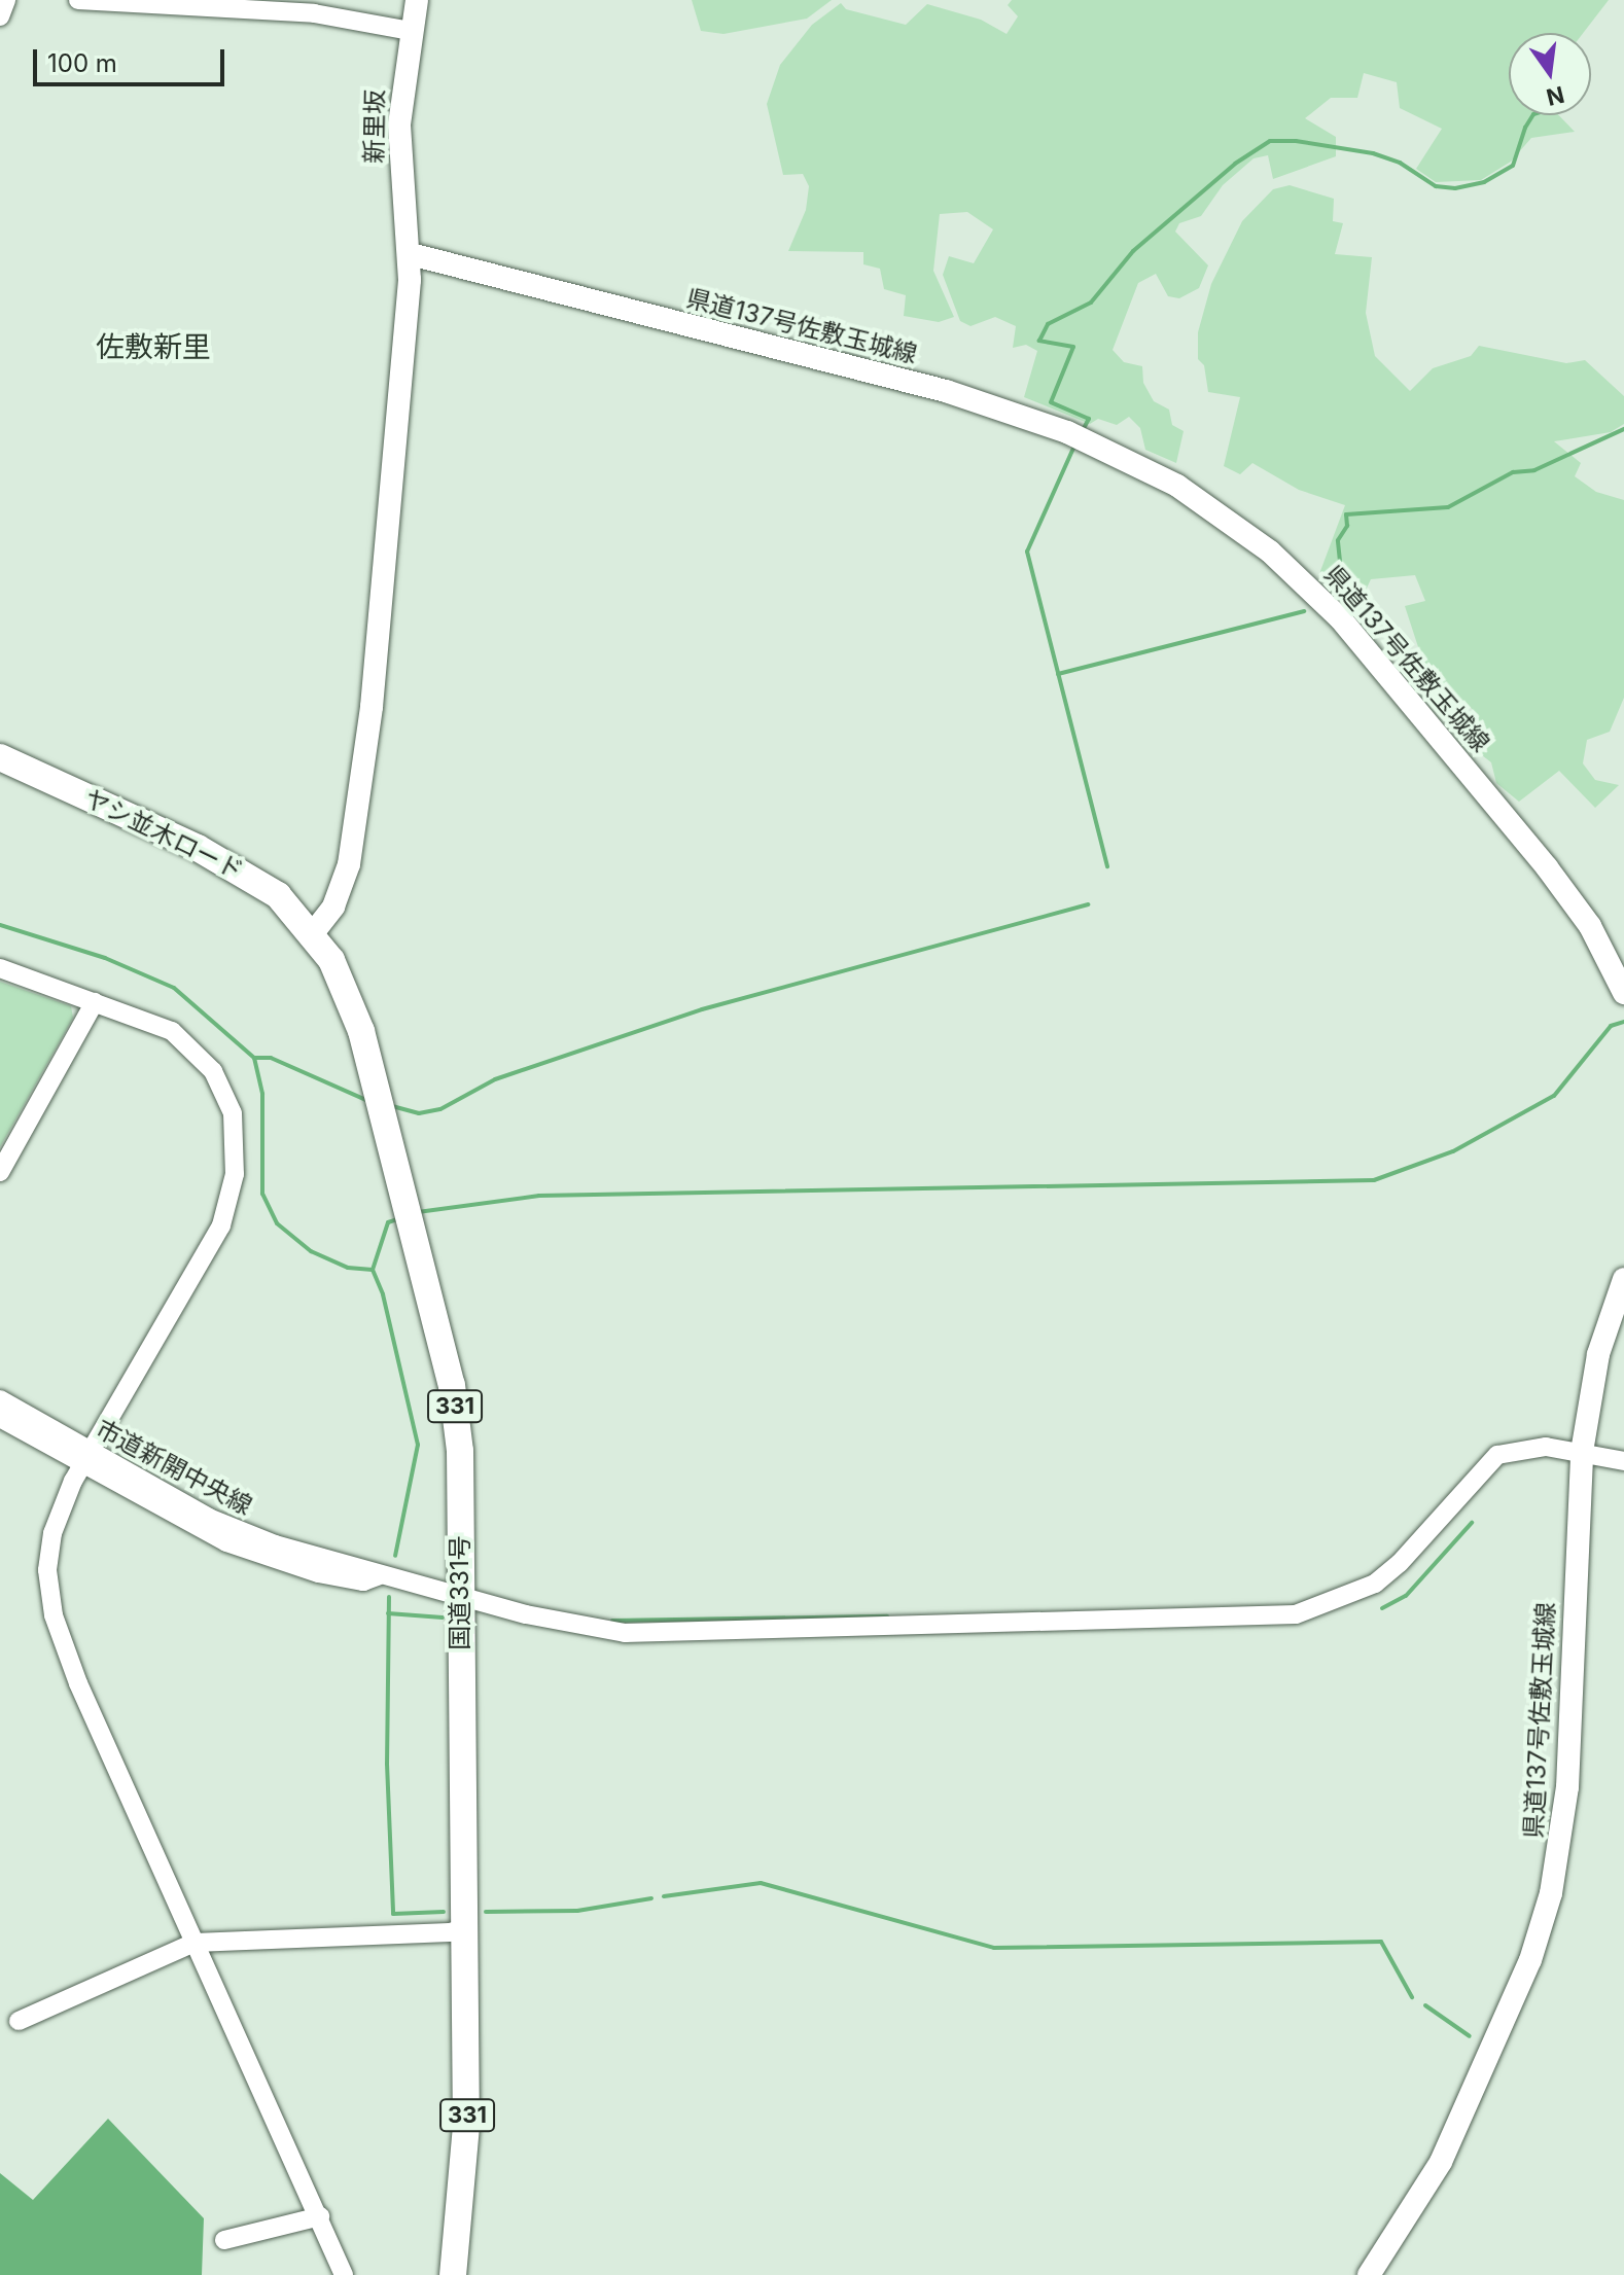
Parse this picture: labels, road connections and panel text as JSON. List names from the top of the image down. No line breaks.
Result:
{"streets":{"highway":["ヤシ並木ロード","331","国道331号"],"main road":["新里坂","県道137号佐敷玉城線"],"street":["市道新開中央線"]},"crossings":[["新里坂","県道137号佐敷玉城線"],["県道137号佐敷玉城線","市道新開中央線"],["ヤシ並木ロード","国道331号"],["市道新開中央線","国道331号"]],"districts":["佐敷新里"],"scale_bar":"100 m","north":"bottom"}
